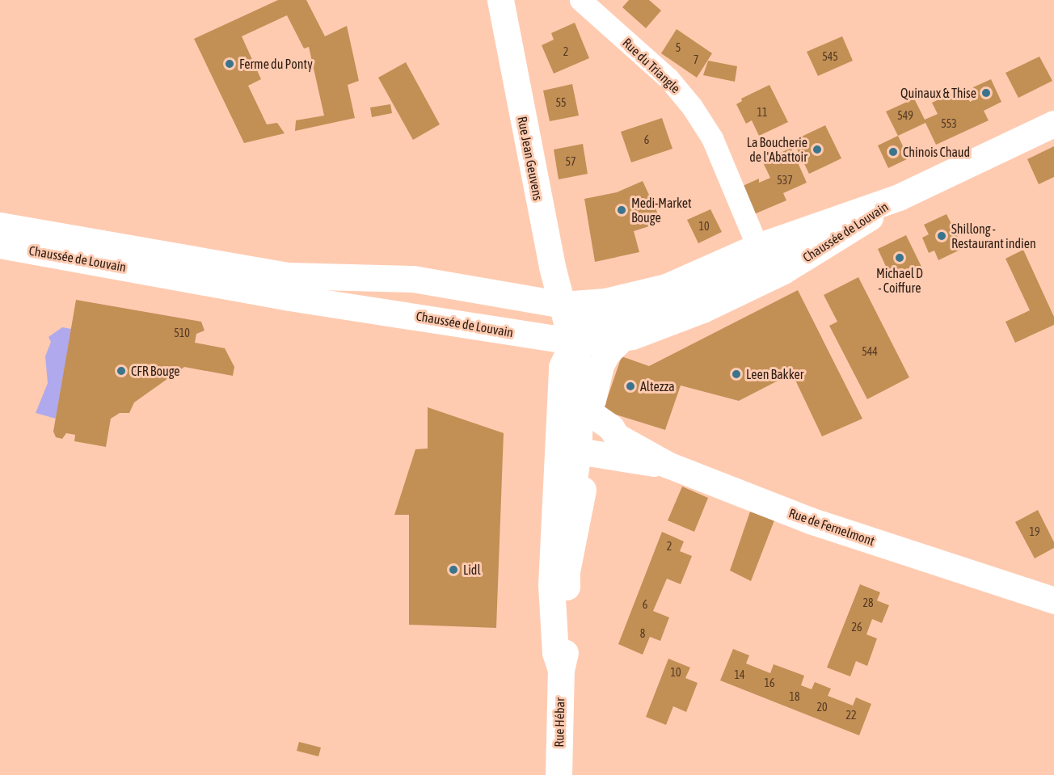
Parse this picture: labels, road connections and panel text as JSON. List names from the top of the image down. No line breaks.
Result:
{"streets":{"street":["Rue du Triangle","Rue Jean Geuvens","Chaussée de Louvain","Rue de Fernelmont","Rue Hébar"]},"crossings":[["Rue du Triangle","Chaussée de Louvain"],["Rue Jean Geuvens","Chaussée de Louvain"]],"places":["Ferme du Ponty","Quinaux & Thise","La Boucherie de l'Abattoir","Chinois Chaud","Medi-Market Bouge","Shillong - Restaurant indien","Michael D - Coiffure","CFR Bouge","Leen Bakker","Altezza","Lidl"],"house_numbers":["5","2","545","7","55","11","549","553","6","57","537","10","510","544","19","2","28","6","26","8","10","14","16","18","20","22"]}
